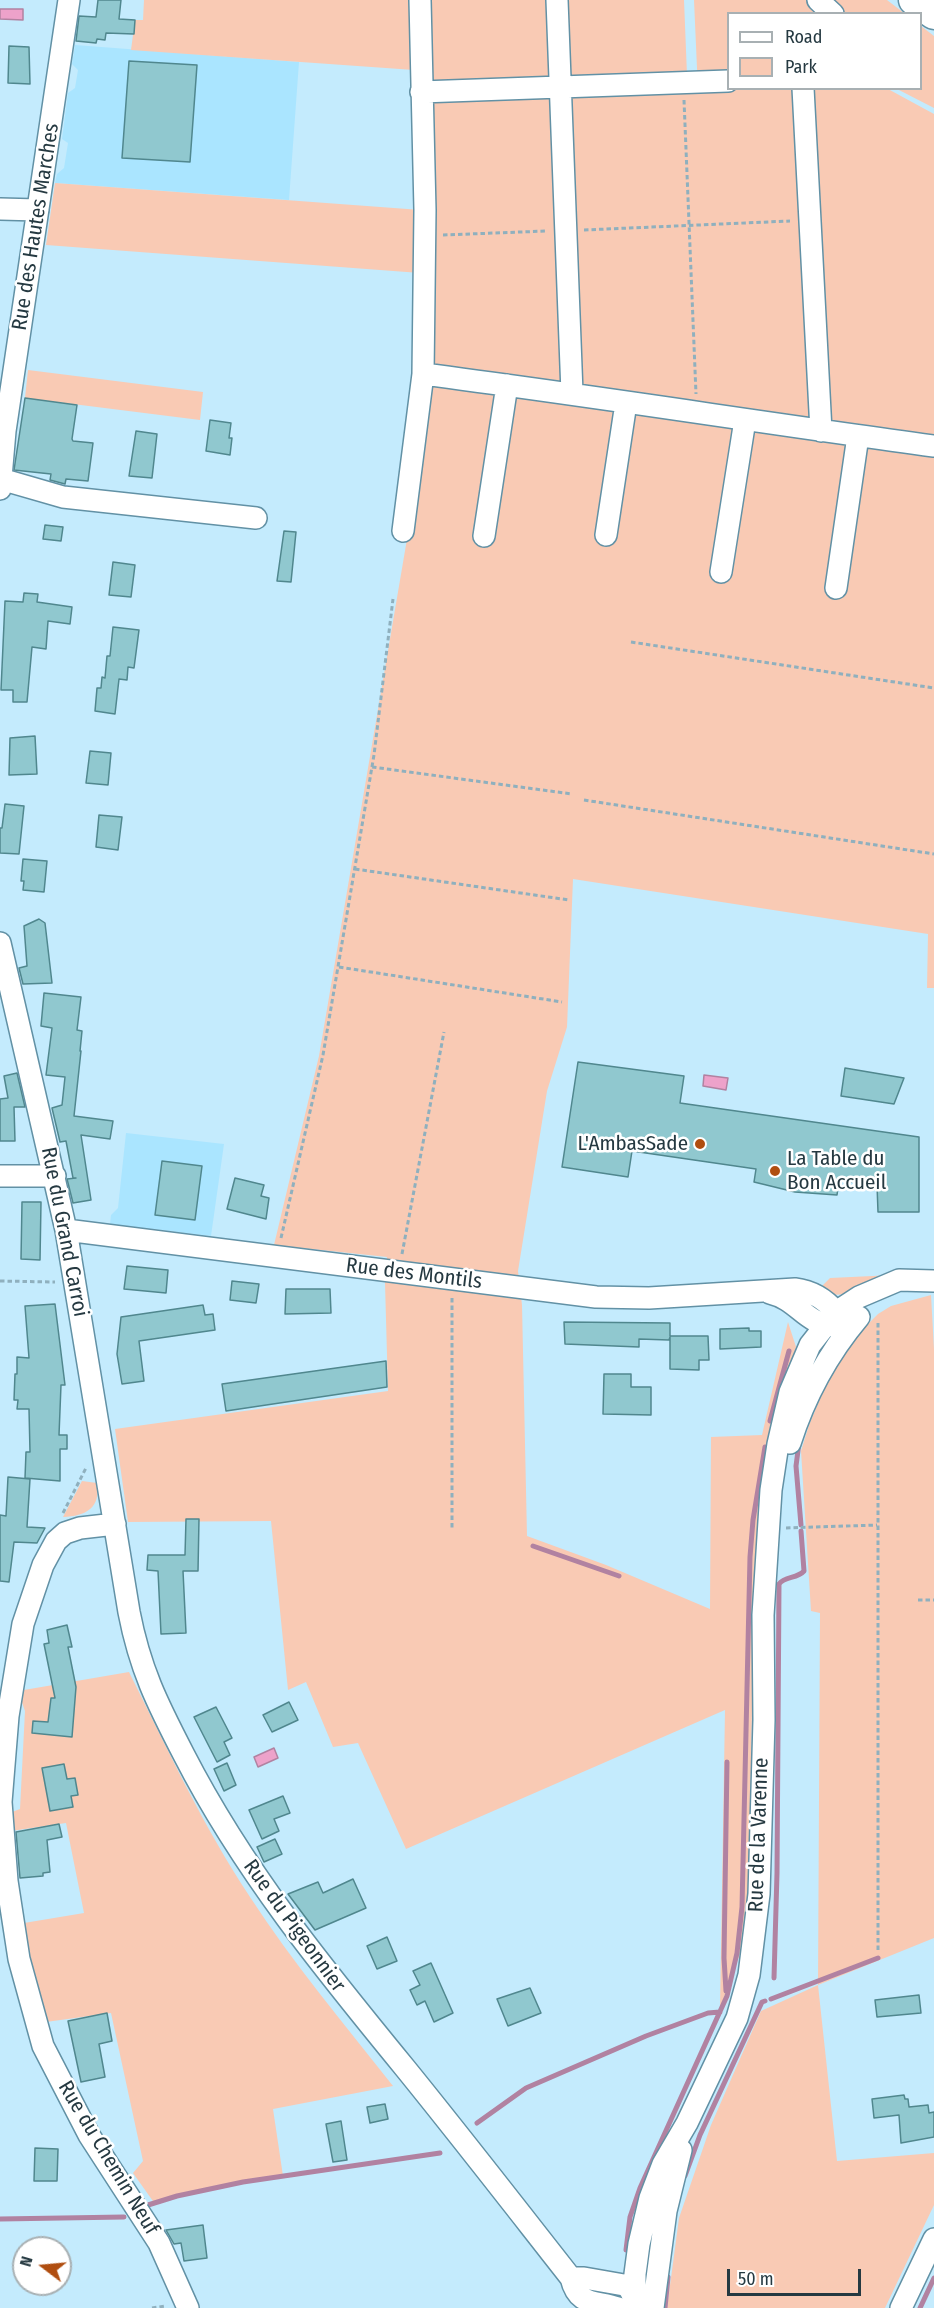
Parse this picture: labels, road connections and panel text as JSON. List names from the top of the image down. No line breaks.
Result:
{"streets":{"street":["Rue des Hautes Marches","Rue du Grand Carroi","Rue des Montils","Rue de la Varenne","Rue du Pigeonnier","Rue du Chemin Neuf"]},"crossings":[["Rue du Grand Carroi","Rue des Montils"],["Rue du Grand Carroi","Rue du Pigeonnier"],["Rue des Montils","Rue de la Varenne"],["Rue de la Varenne","Rue du Pigeonnier"]],"places":["L'AmbasSade","La Table du Bon Accueil"],"legend":["Road","Park"],"scale_bar":"50 m","north":"left"}
